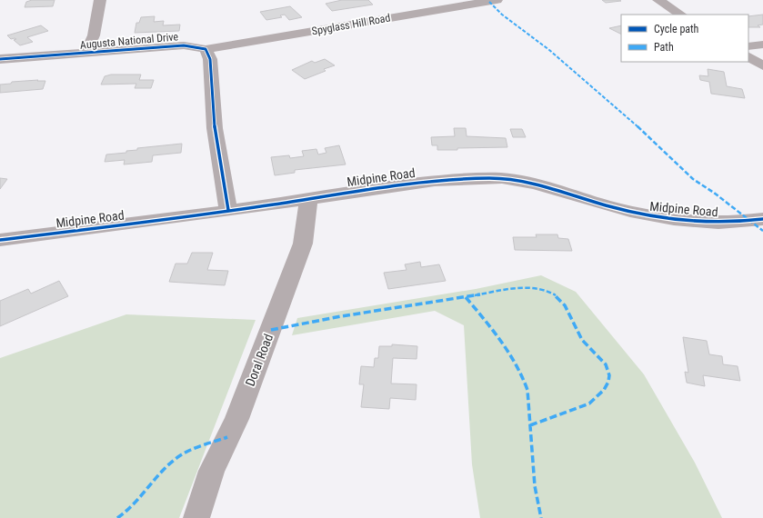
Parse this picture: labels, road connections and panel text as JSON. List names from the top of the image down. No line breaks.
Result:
{"streets":{"street":["Spyglass Hill Road","Augusta National Drive","Midpine Road","Doral Road"]},"crossings":[["Spyglass Hill Road","Augusta National Drive"],["Midpine Road","Doral Road"]],"legend":["Cycle path","Path"]}
